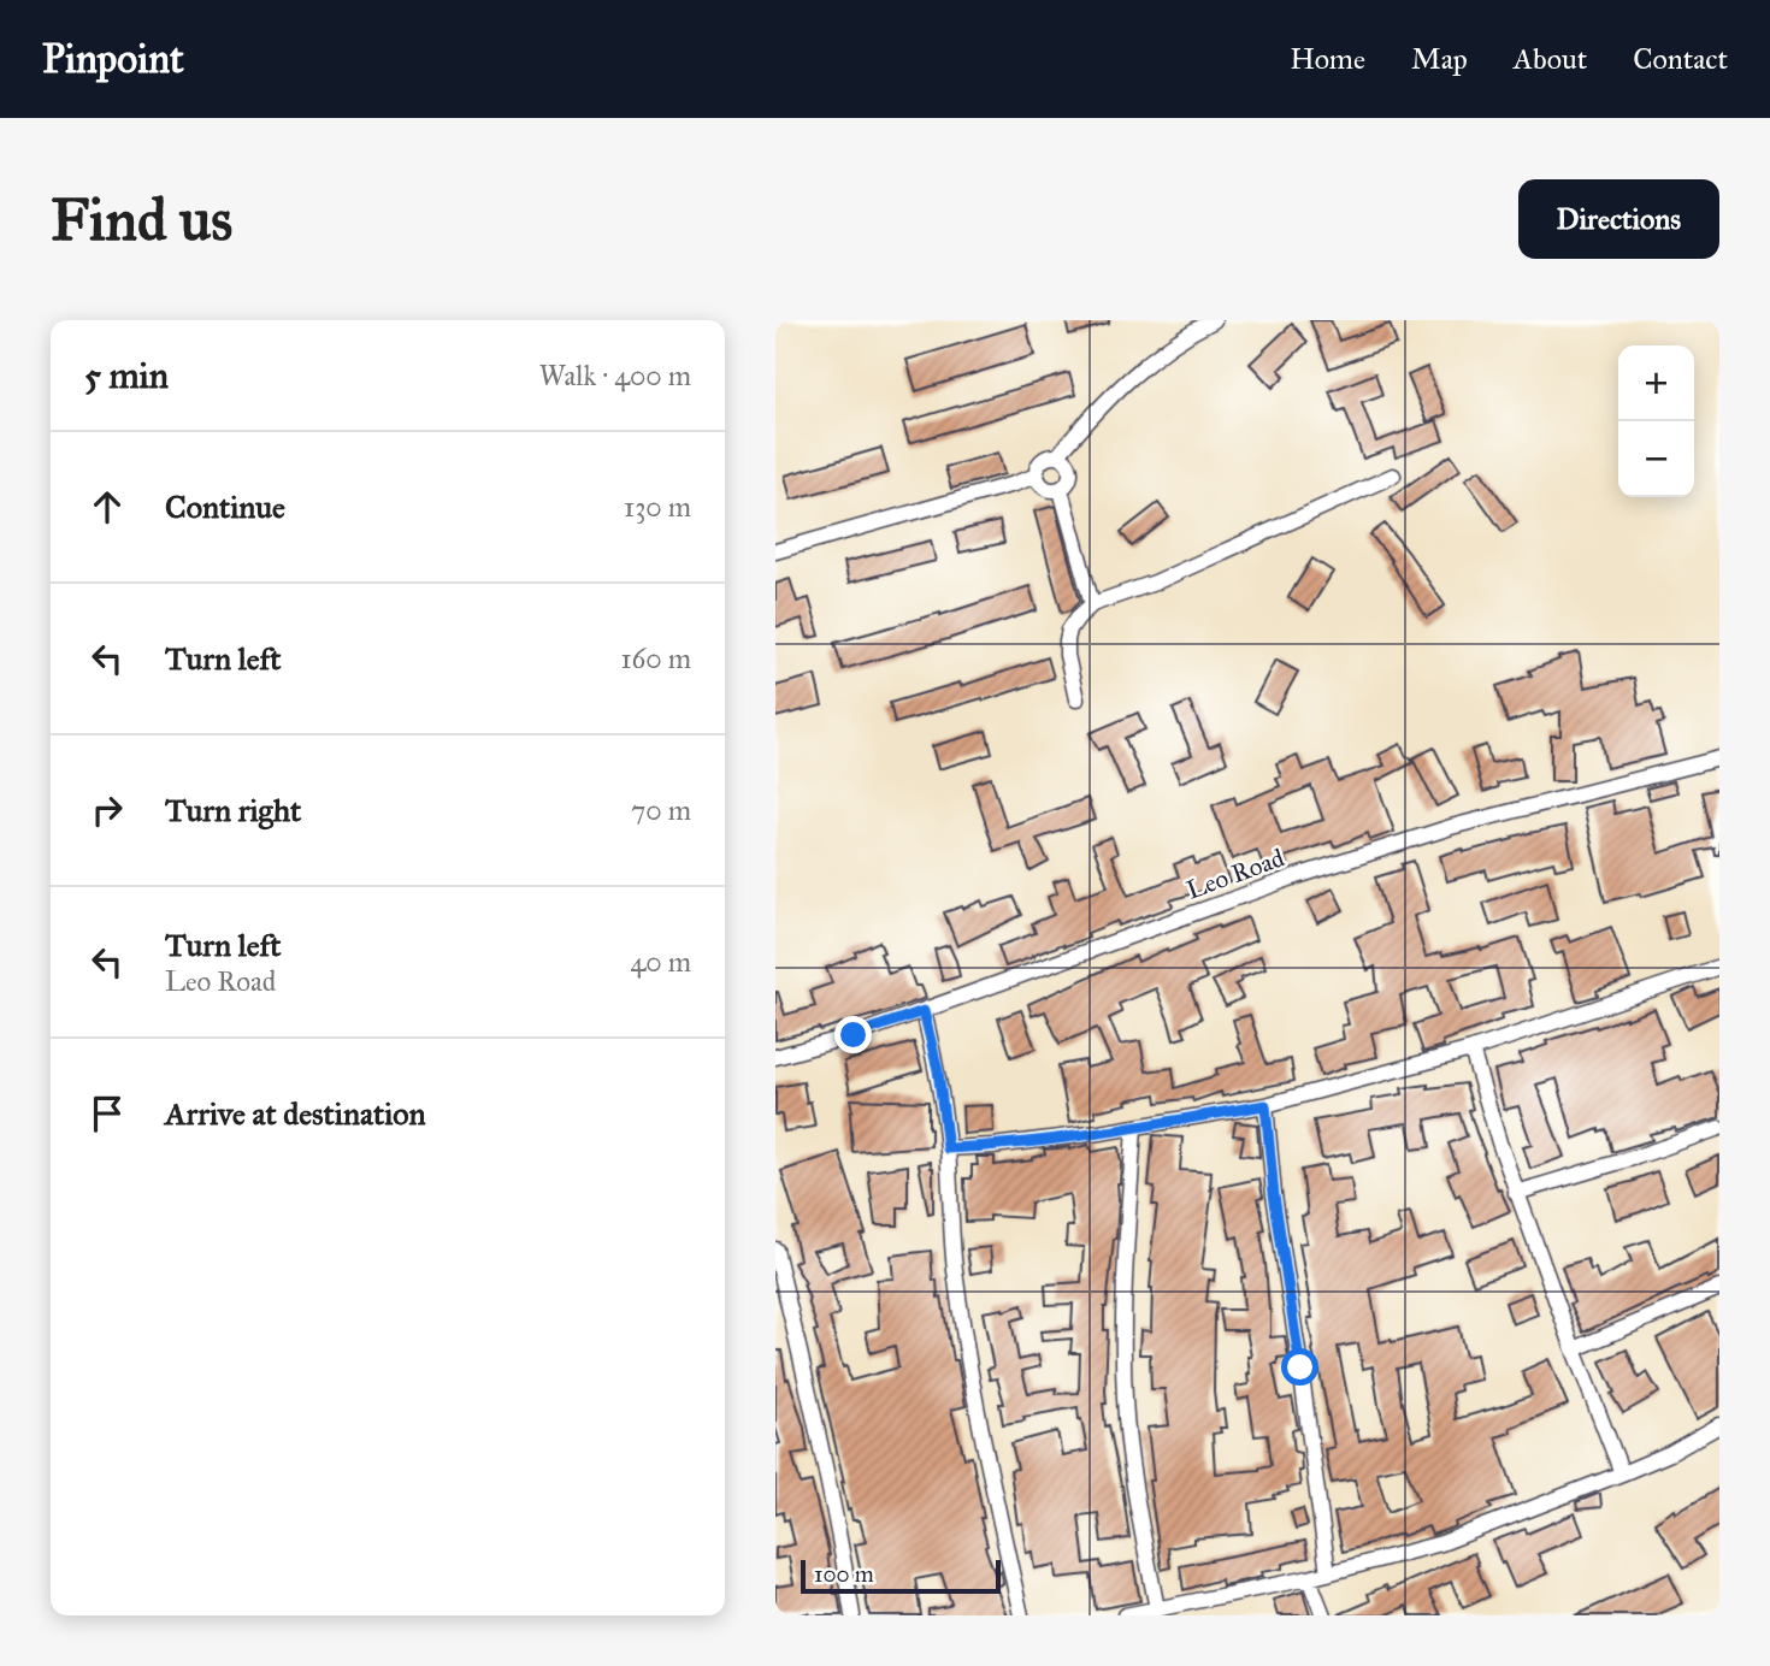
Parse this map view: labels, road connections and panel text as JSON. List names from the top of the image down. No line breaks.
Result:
{"streets":{"street":["Leo Road"]},"scale_bar":"100 m","page":{"header":"Pinpoint","nav":["Home","Map","About","Contact"],"buttons":"Directions","title":"Find us","heading":["5 min","Walk · 400 m"],"map_buttons":["+","−"],"list":[["Continue","130 m"],["Turn left","160 m"],["Turn right","70 m"],["Turn left","Leo Road","40 m"],"Arrive at destination"],"scale":"100 m"}}
